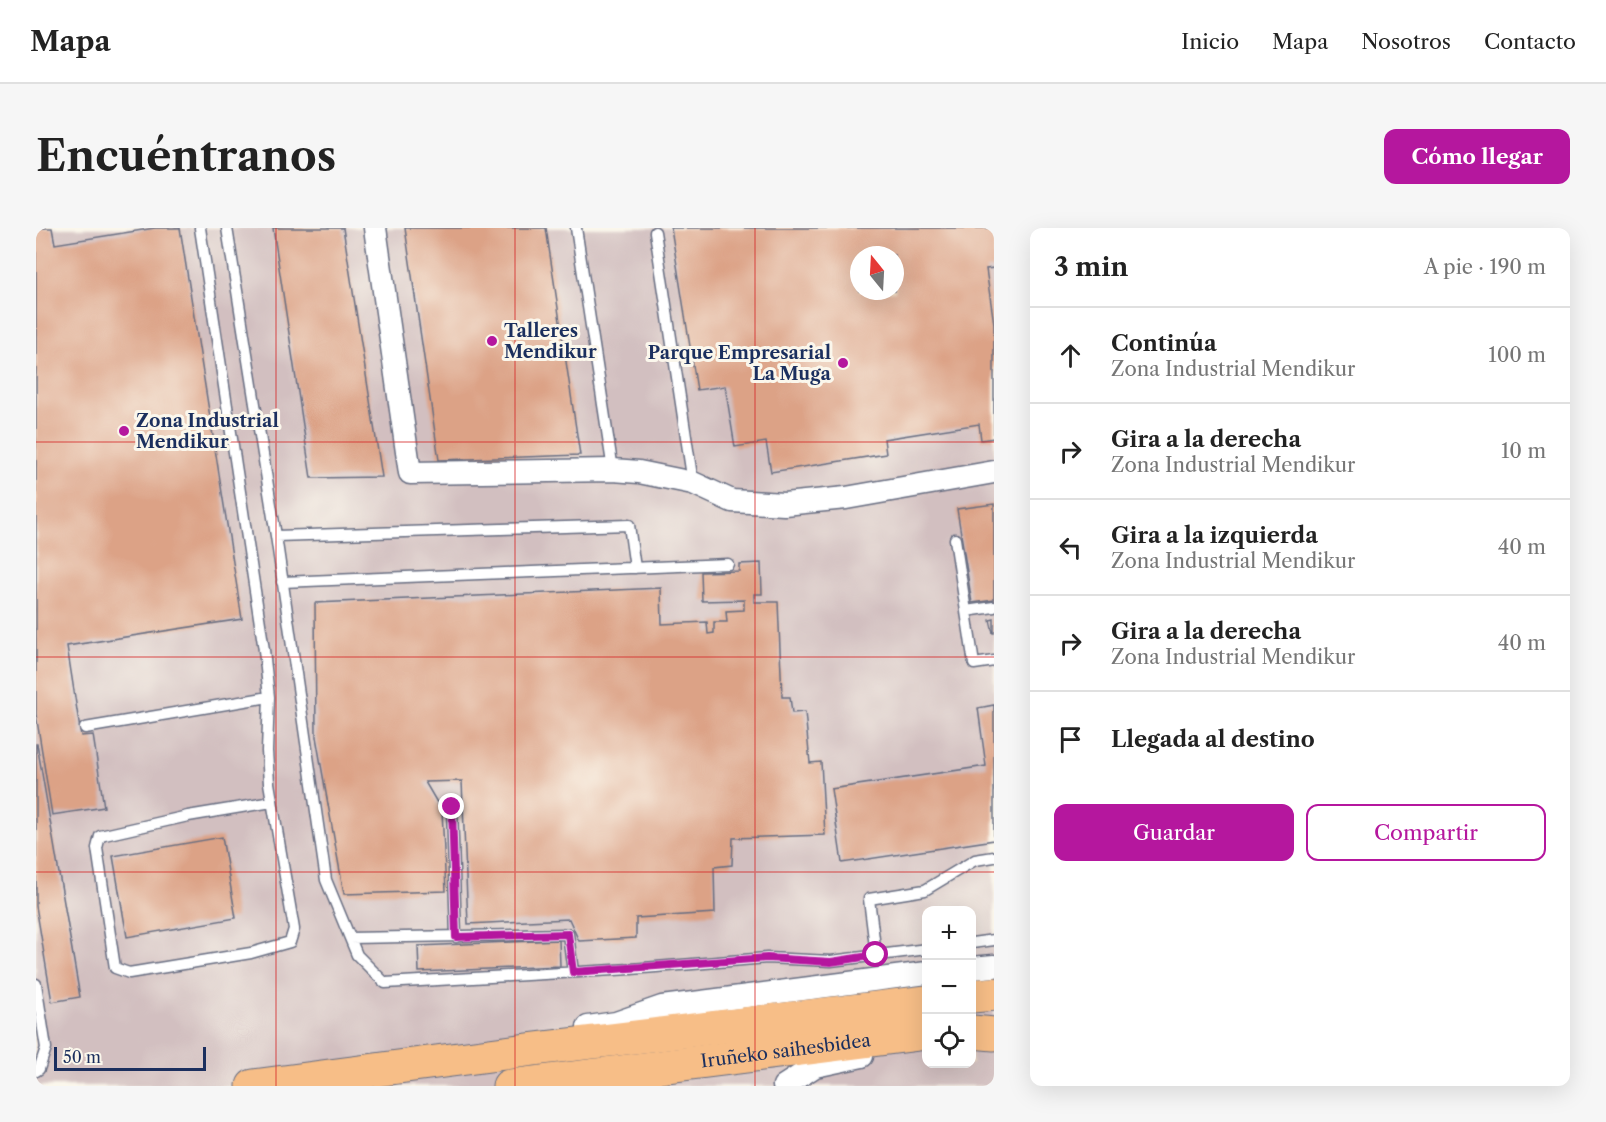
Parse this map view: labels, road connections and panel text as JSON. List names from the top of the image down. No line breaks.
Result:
{"streets":{"highway":["Iruñeko saihesbidea"]},"places":["Talleres Mendikur","Parque Empresarial La Muga","Zona Industrial Mendikur"],"scale_bar":"50 m","north":"top","page":{"header":"Mapa","nav":["Inicio","Mapa","Nosotros","Contacto"],"buttons":["Cómo llegar",["Guardar","Compartir"]],"title":"Encuéntranos","heading":["3 min","A pie · 190 m"],"list":[["Continúa","Zona Industrial Mendikur","100 m"],["Gira a la derecha","Zona Industrial Mendikur","10 m"],["Gira a la izquierda","Zona Industrial Mendikur","40 m"],["Gira a la derecha","Zona Industrial Mendikur","40 m"],"Llegada al destino"],"map_buttons":["+","−"],"scale":"50 m"}}
